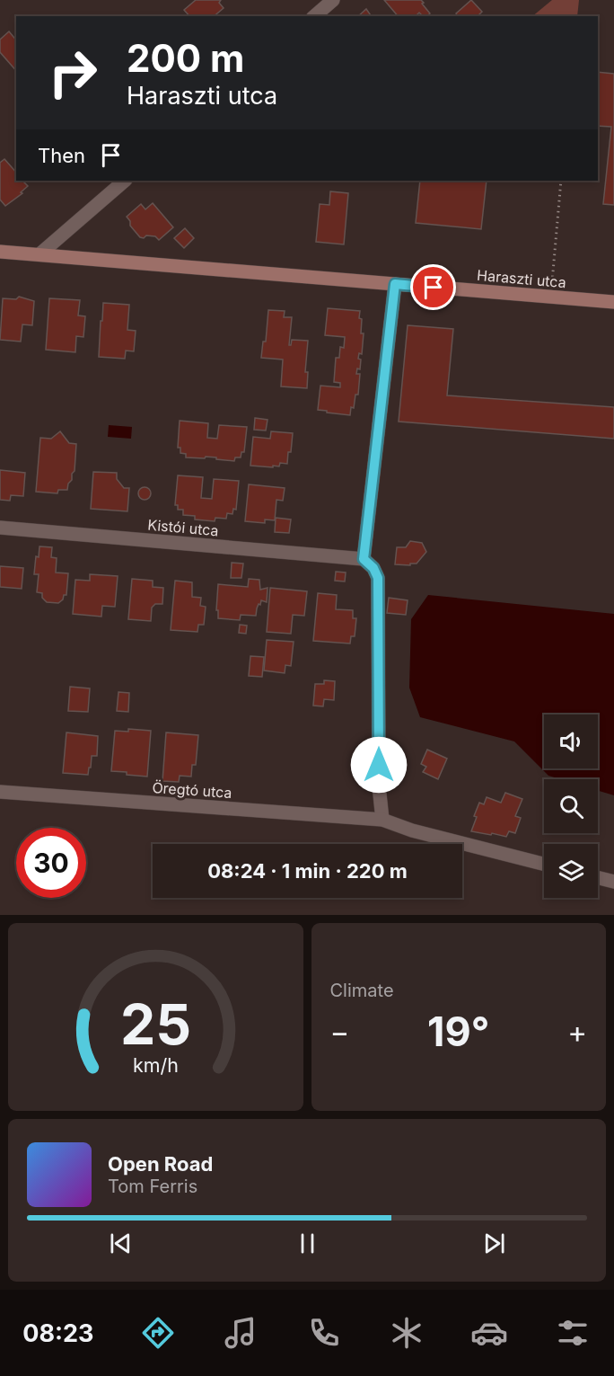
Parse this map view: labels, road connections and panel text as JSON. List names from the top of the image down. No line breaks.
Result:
{"streets":{"main road":["Haraszti utca"],"street":["Kistói utca","Öregtó utca"]},"page":{"turn":["200 m","Haraszti utca"],"then":"Then","limit":"30","trip":"08:24 · 1 min · 220 m","tile":"Climate","heat":["−","19°","+"],"song":["Open Road","Tom Ferris"],"tabs":"08:23","gauge":["25","km/h"]}}
